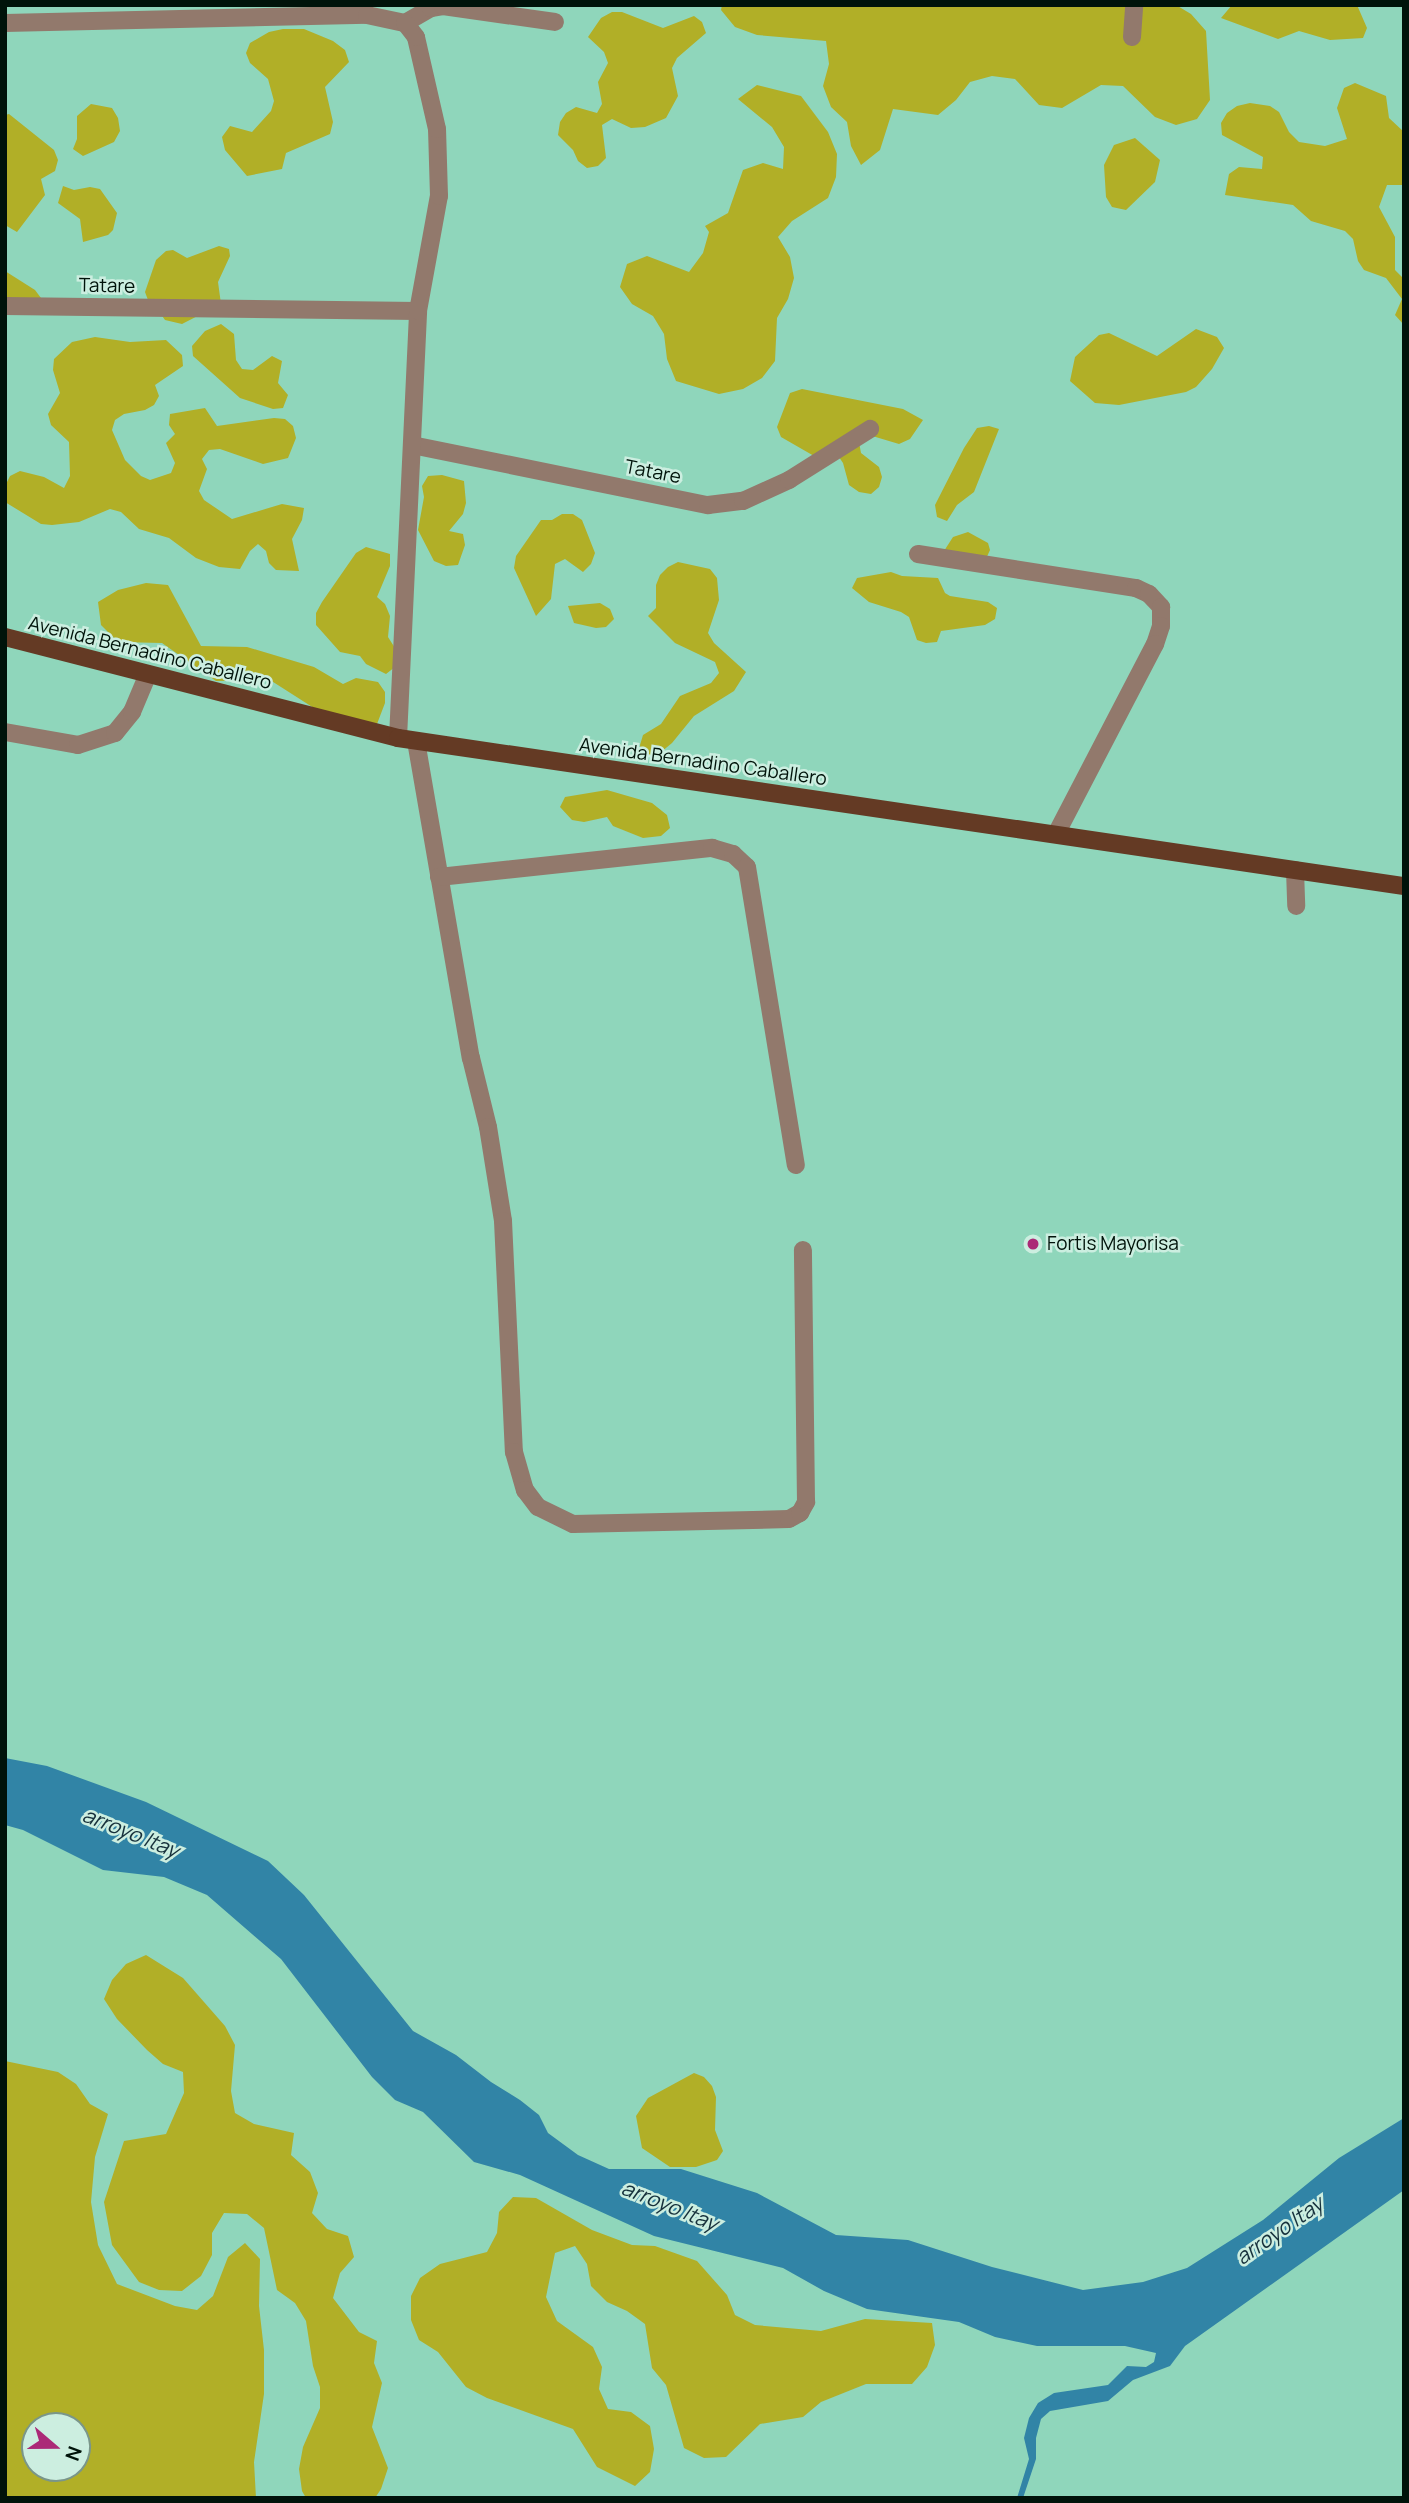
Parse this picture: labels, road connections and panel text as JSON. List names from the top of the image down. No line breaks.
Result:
{"streets":{"main road":["Avenida Bernadino Caballero"],"street":["Tatare"]},"water":["arroyo Itay"],"places":["Fortis Mayorisa"],"north":"right"}
